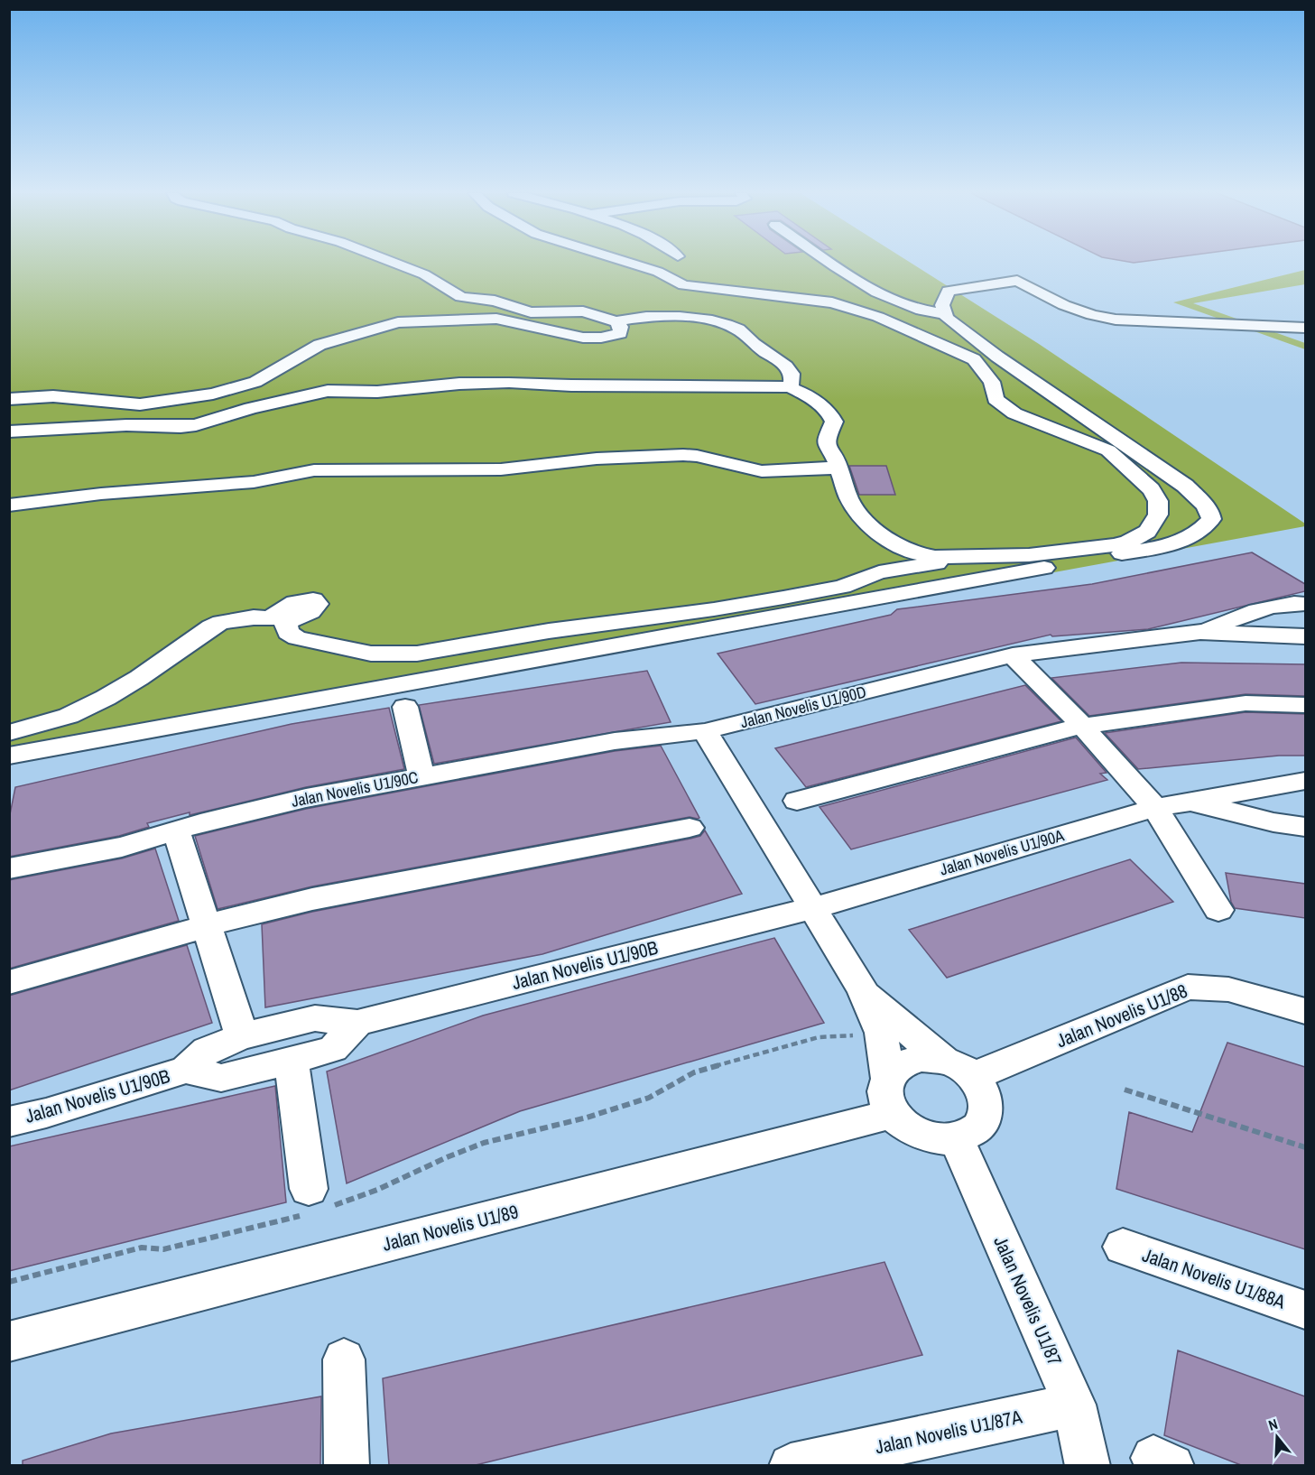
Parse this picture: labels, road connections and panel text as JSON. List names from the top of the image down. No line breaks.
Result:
{"streets":{"street":["Jalan Novelis U1/90D","Jalan Novelis U1/90C","Jalan Novelis U1/90A","Jalan Novelis U1/90B","Jalan Novelis U1/88","Jalan Novelis U1/89","Jalan Novelis U1/88A","Jalan Novelis U1/87","Jalan Novelis U1/87A"]},"crossings":[["Jalan Novelis U1/90D","Jalan Novelis U1/90C"],["Jalan Novelis U1/90A","Jalan Novelis U1/90B"],["Jalan Novelis U1/88","Jalan Novelis U1/89"],["Jalan Novelis U1/88","Jalan Novelis U1/87"],["Jalan Novelis U1/89","Jalan Novelis U1/87"],["Jalan Novelis U1/87","Jalan Novelis U1/87A"]],"north":"top"}
